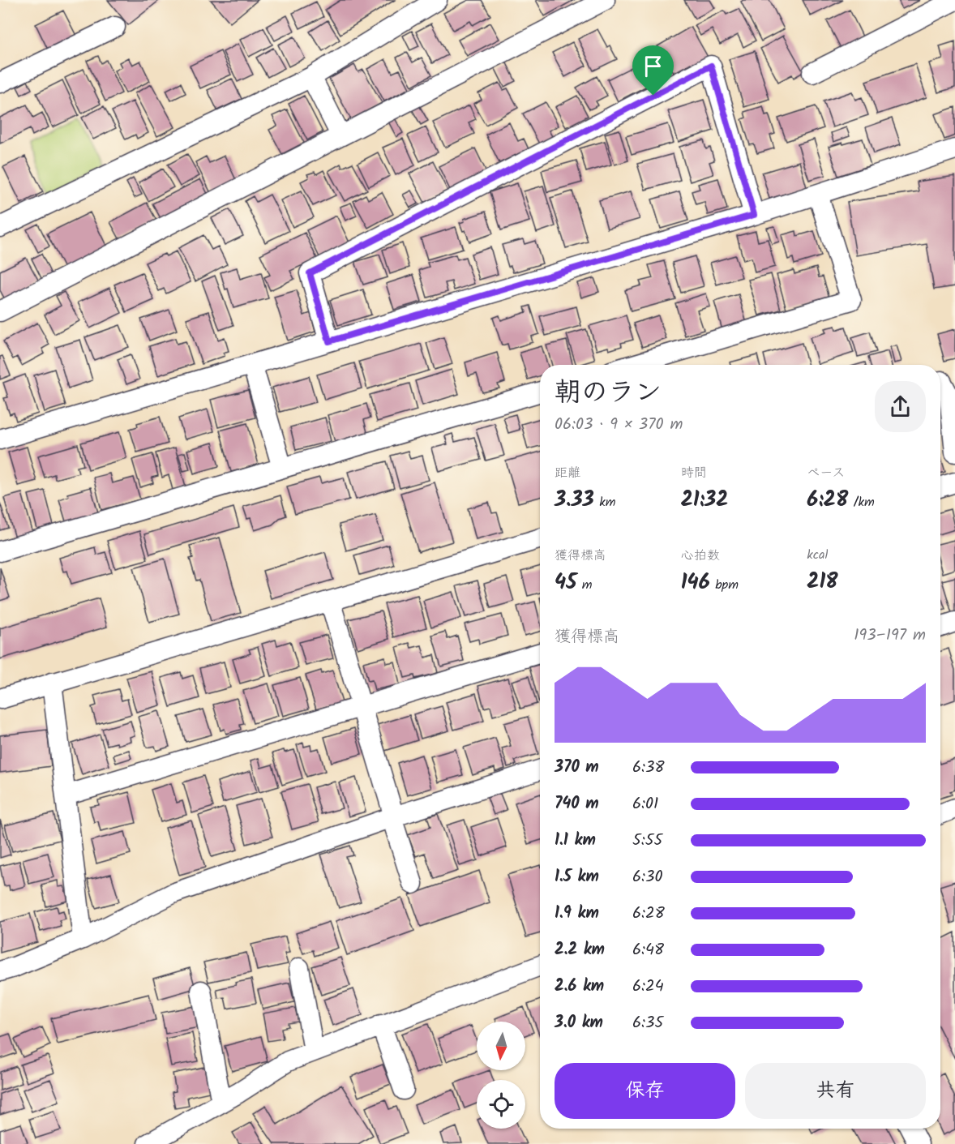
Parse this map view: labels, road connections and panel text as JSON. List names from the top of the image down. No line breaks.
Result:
{"north":"bottom","page":{"heading":["朝のラン","06:03 · 9 × 370 m"],"stats":[["距離","3.33 km"],["時間","21:32"],["ペース","6:28 /km"],["獲得標高","45 m"],["心拍数","146 bpm"],["kcal","218"]],"chart":["獲得標高","193–197 m"],"list":[{"name":"370 m","note":"6:38"},{"name":"740 m","note":"6:01"},{"name":"1.1 km","note":"5:55"},{"name":"1.5 km","note":"6:30"},{"name":"1.9 km","note":"6:28"},{"name":"2.2 km","note":"6:48"},{"name":"2.6 km","note":"6:24"},{"name":"3.0 km","note":"6:35"}],"buttons":["保存","共有"]}}
